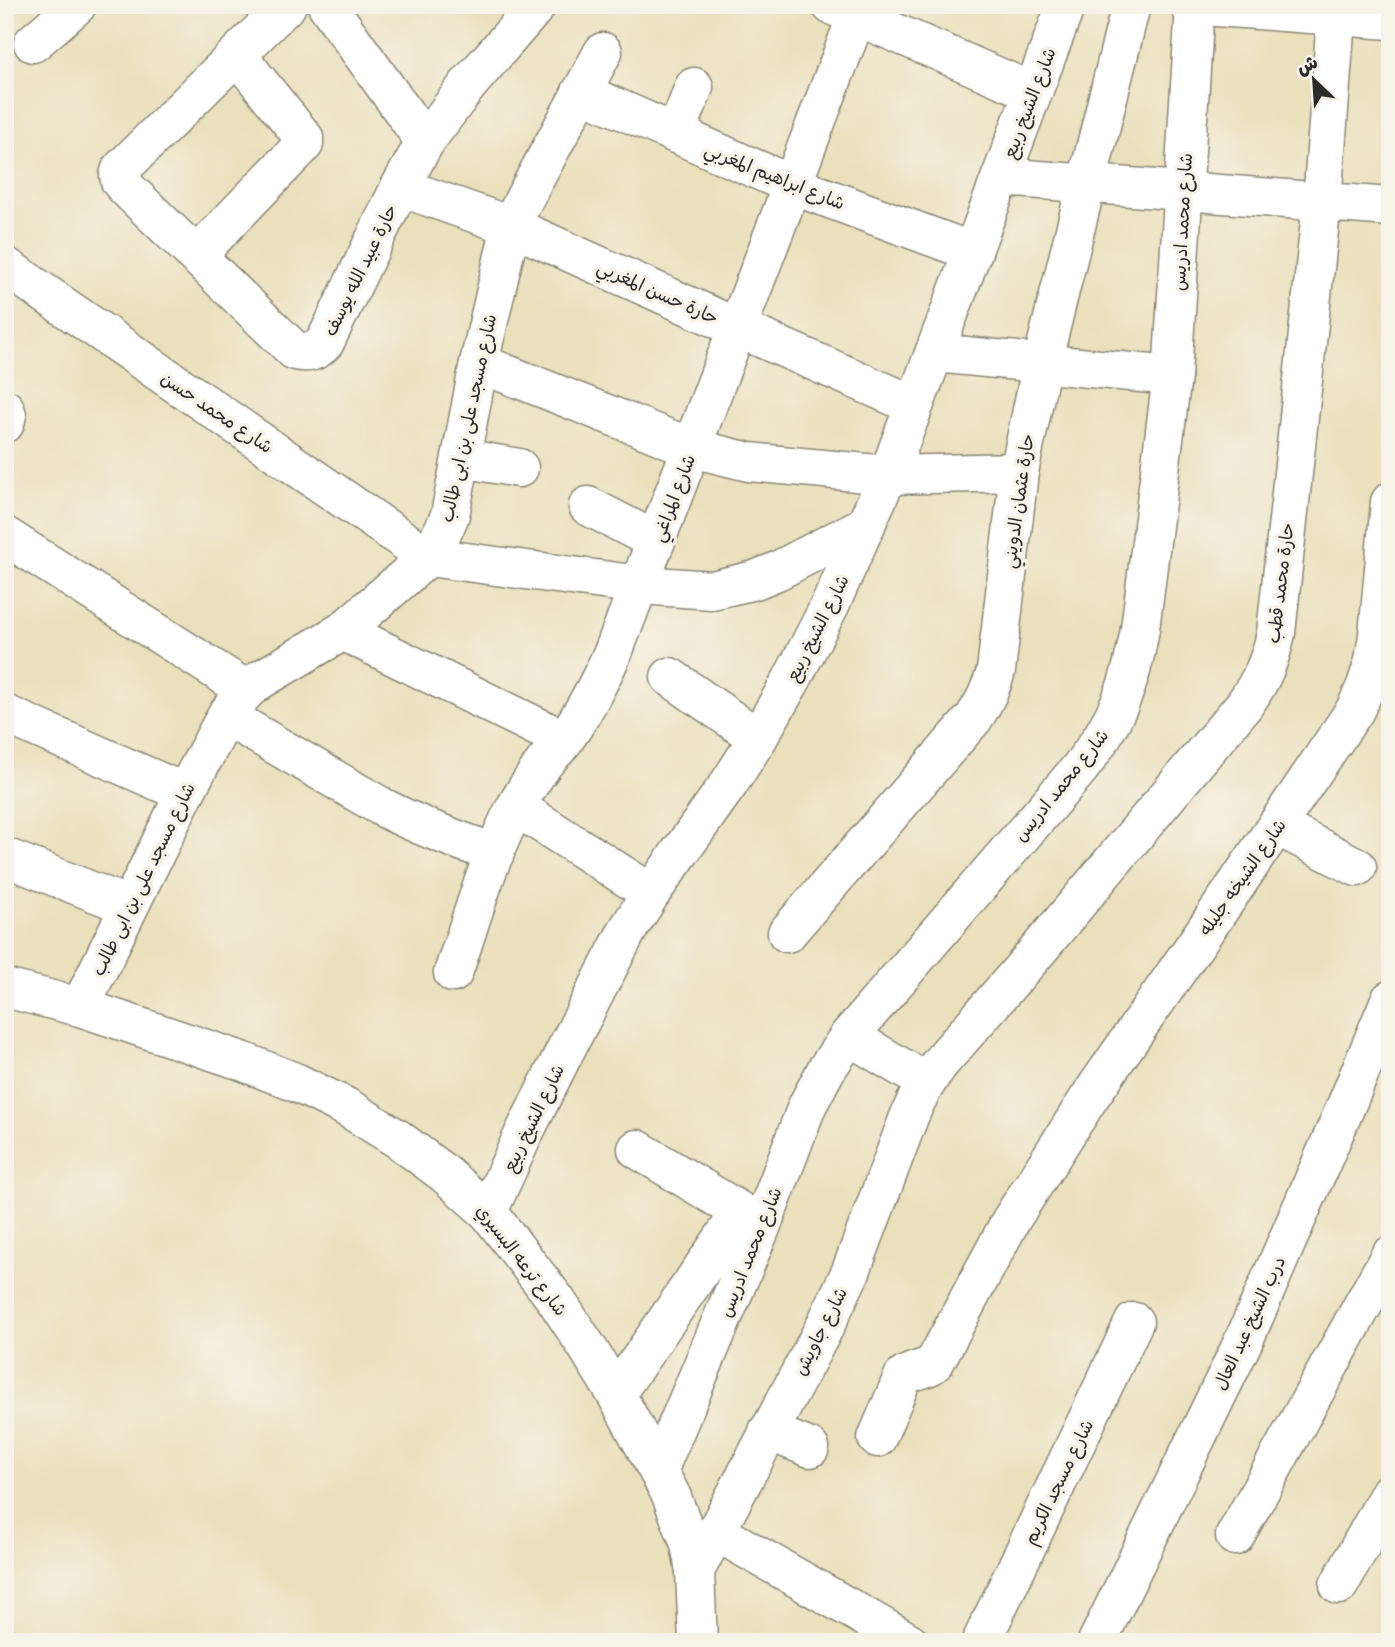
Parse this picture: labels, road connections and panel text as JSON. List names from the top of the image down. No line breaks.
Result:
{"streets":{"street":["شارع الشيخ ربيع","شارع ابراهيم المغربي","شارع محمد ادريس","حارة عبيد الله يوسف","حارة حسن المغربي","شارع محمد حسن","شارع مسجد على بن ابى طالب","شارع المراغي","حارة عثمان الدويني","حارة محمد قطب","شارع الشيخه جليله","شارع ترعه البسيري","درب الشيخ عبد العال","شارع جاويش","شارع مسجد الكريم"]},"crossings":[["شارع الشيخ ربيع","شارع ابراهيم المغربي"],["شارع الشيخ ربيع","حارة حسن المغربي"],["شارع الشيخ ربيع","شارع ترعه البسيري"],["شارع ابراهيم المغربي","شارع مسجد على بن ابى طالب"],["شارع ابراهيم المغربي","شارع المراغي"],["شارع محمد ادريس","شارع ترعه البسيري"],["حارة عبيد الله يوسف","حارة حسن المغربي"],["حارة حسن المغربي","شارع مسجد على بن ابى طالب"],["حارة حسن المغربي","شارع المراغي"],["شارع محمد حسن","شارع مسجد على بن ابى طالب"],["شارع مسجد على بن ابى طالب","شارع ترعه البسيري"],["حارة محمد قطب","شارع جاويش"],["شارع ترعه البسيري","شارع جاويش"]],"north":"top left"}
